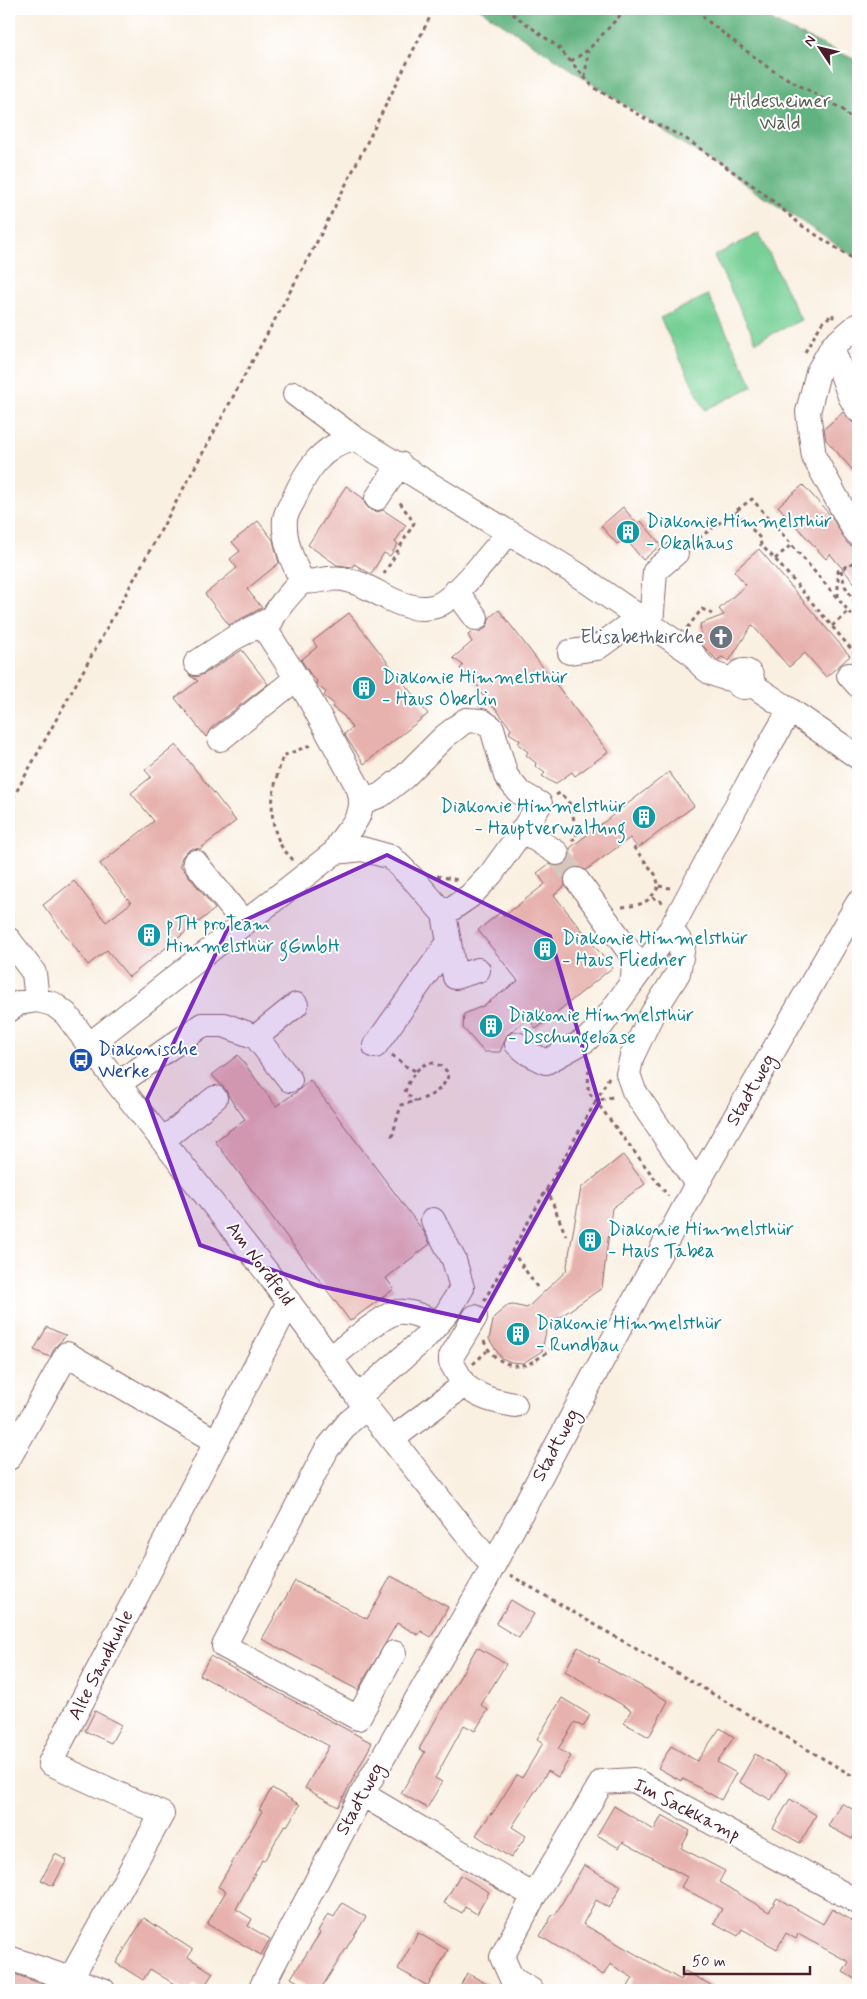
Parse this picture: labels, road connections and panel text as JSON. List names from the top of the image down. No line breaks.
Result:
{"streets":{"street":["Stadtweg","Am Nordfeld","Alte Sandkuhle","Im Sackkamp"]},"crossings":[["Stadtweg","Am Nordfeld"],["Am Nordfeld","Alte Sandkuhle"]],"parks":["Hildesheimer Wald"],"places":{"building":["Diakonie Himmelsthür - Okalhaus","Diakonie Himmelsthür - Haus Oberlin","Diakonie Himmelsthür - Hauptverwaltung","pTH proTeam Himmelsthür gGmbH","Diakonie Himmelsthür - Haus Fliedner","Diakonie Himmelsthür - Dschungeloase","Diakonie Himmelsthür - Haus Tabea","Diakonie Himmelsthür - Rundbau"],"church":["Elisabethkirche"],"bus stop":["Diakonische Werke"]},"scale_bar":"50 m","north":"top left"}
